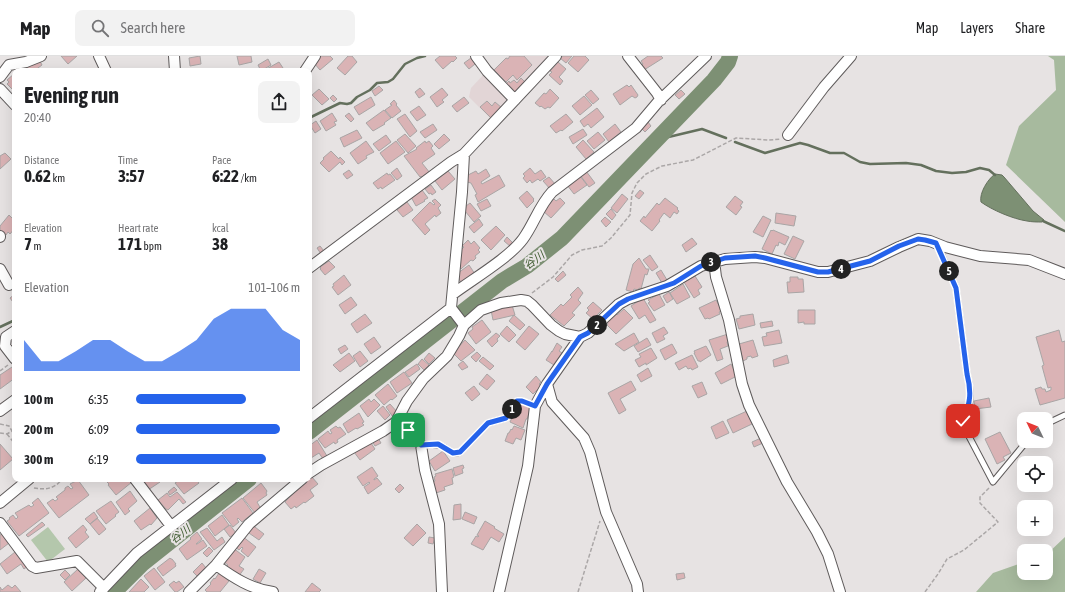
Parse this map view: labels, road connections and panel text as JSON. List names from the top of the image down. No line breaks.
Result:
{"water":["谷川"],"north":"top left","page":{"header":"Map","search":"Search here","nav":["Map","Layers","Share"],"heading":["Evening run","20:40"],"stats":[["Distance","0.62 km"],["Time","3:57"],["Pace","6:22 /km"],["Elevation","7 m"],["Heart rate","171 bpm"],["kcal","38"]],"pins":["3","4","5","2","1"],"chart":["Elevation","101–106 m"],"list":[{"name":"100 m","note":"6:35"},{"name":"200 m","note":"6:09"},{"name":"300 m","note":"6:19"}],"map_buttons":["+","−"]}}
